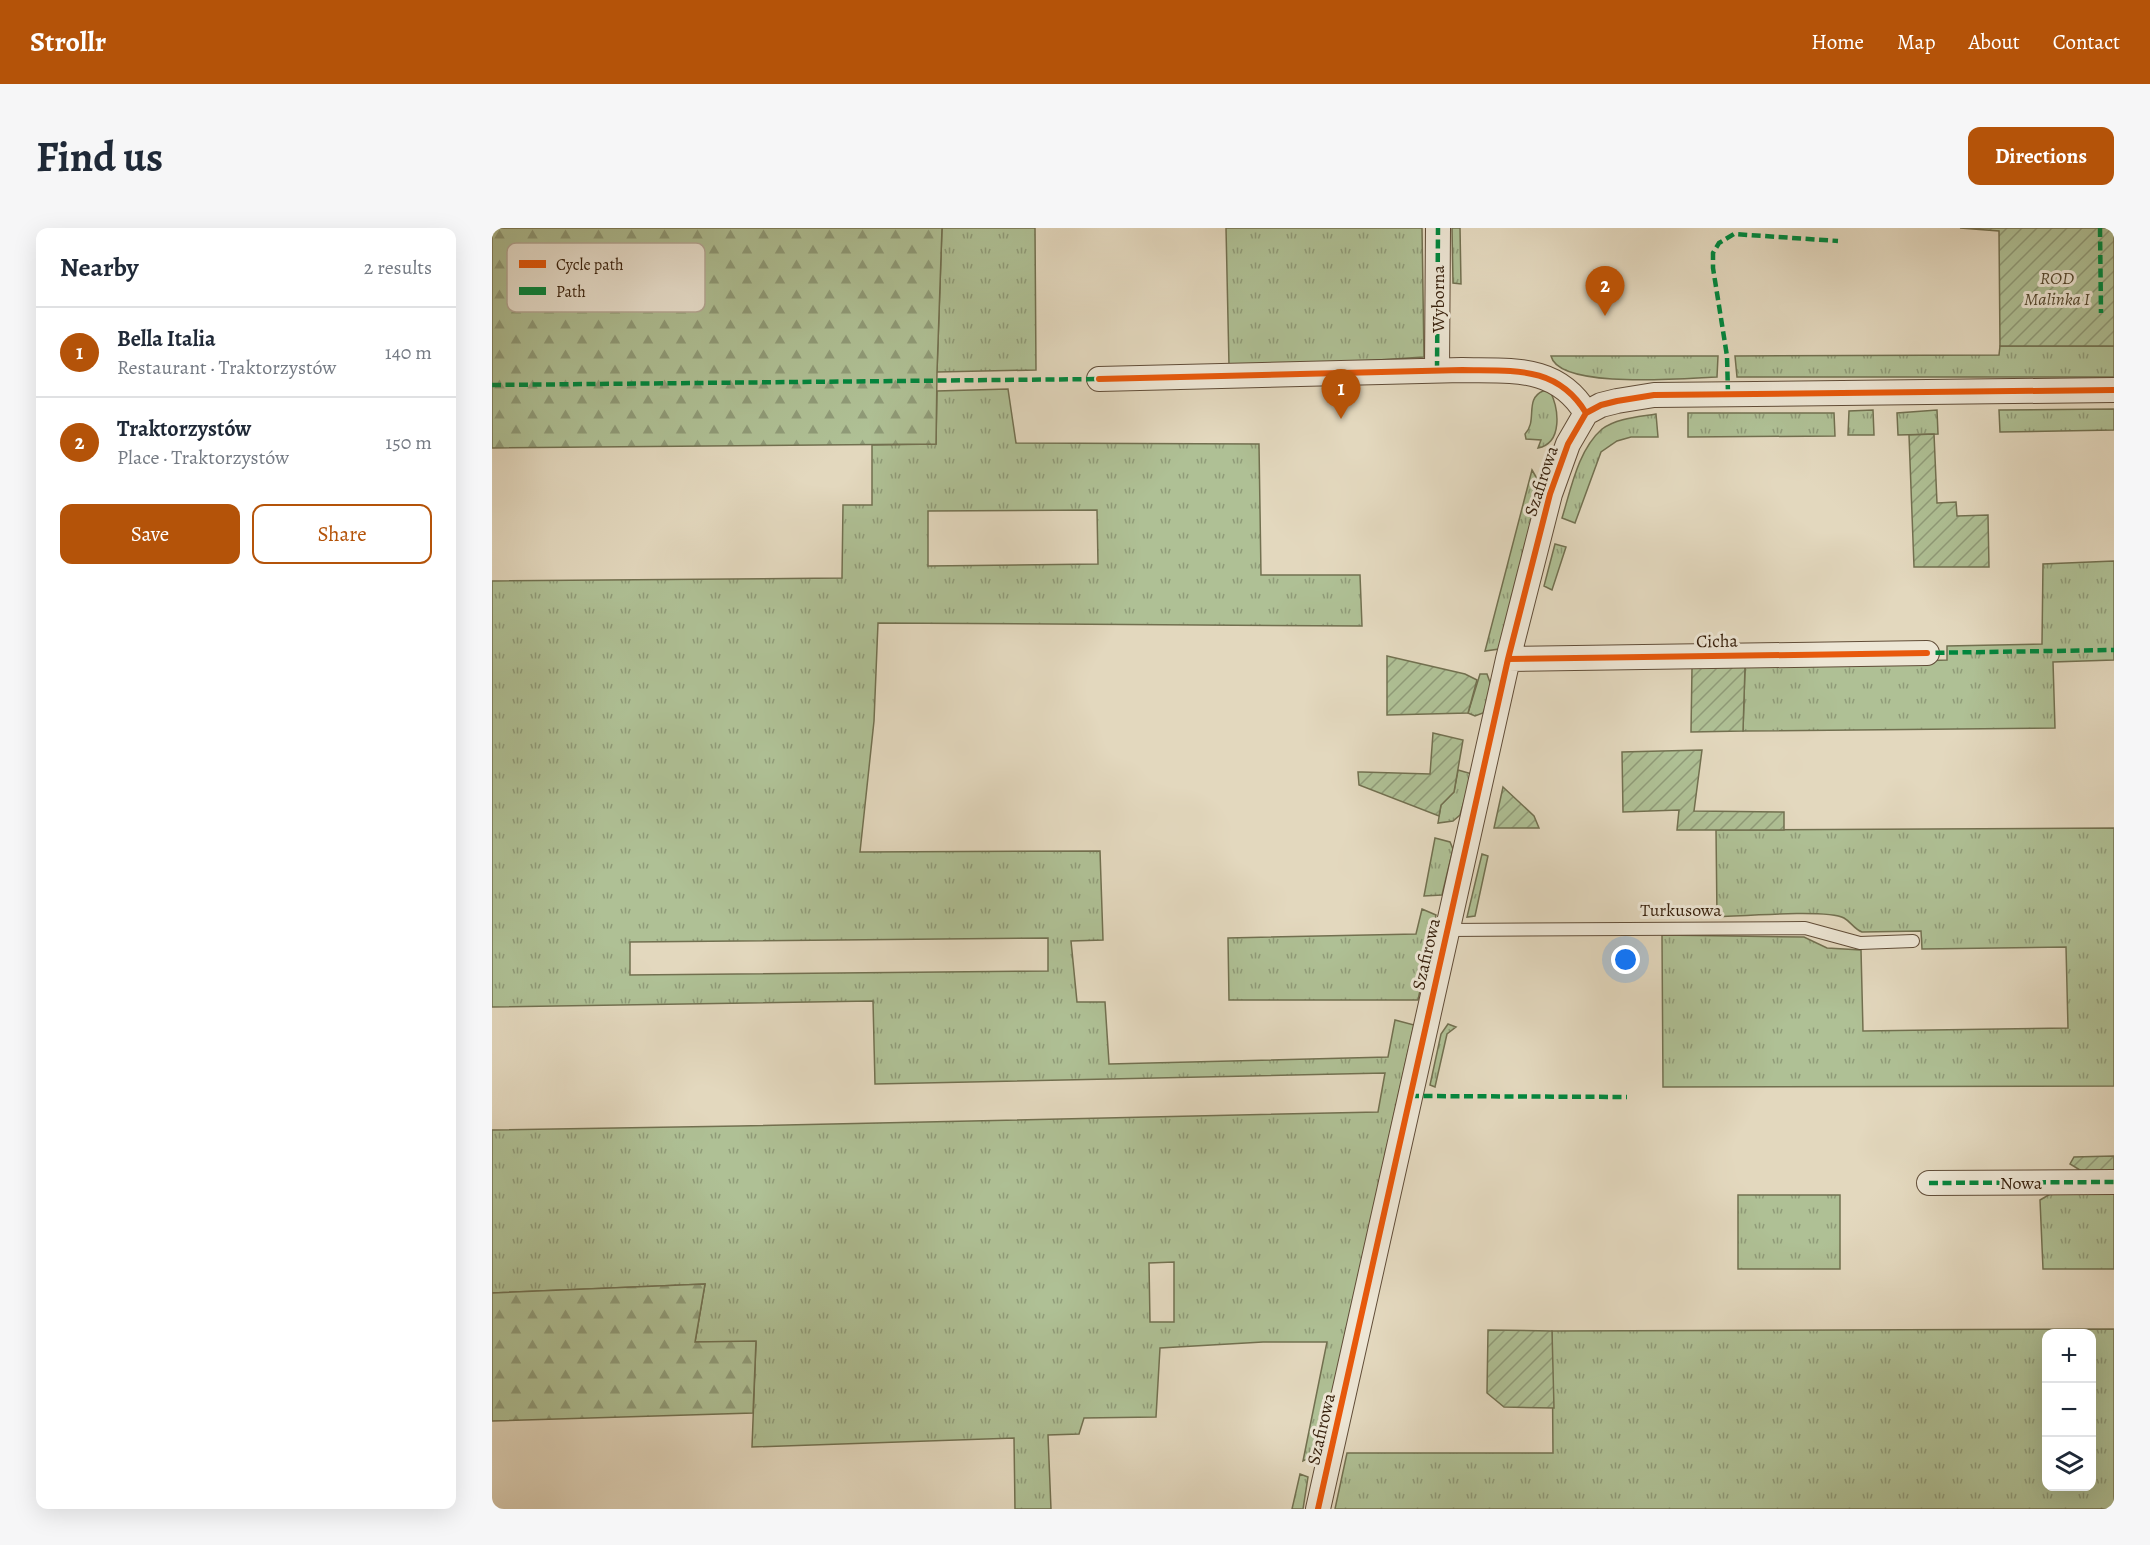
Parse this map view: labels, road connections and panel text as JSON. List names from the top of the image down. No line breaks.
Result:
{"streets":{"street":["Wyborna","Szafirowa","Cicha","Nowa"],"lane":["Turkusowa"]},"crossings":[["Szafirowa","Cicha"],["Szafirowa","Turkusowa"]],"parks":["ROD Malinka I"],"legend":["Cycle path","Path"],"page":{"header":"Strollr","nav":["Home","Map","About","Contact"],"buttons":["Directions",["Save","Share"]],"title":"Find us","heading":["Nearby","2 results"],"pins":["2","1"],"list":[{"mark":"1","name":"Bella Italia","note":"Restaurant · Traktorzystów","value":"140 m"},{"mark":"2","name":"Traktorzystów","note":"Place · Traktorzystów","value":"150 m"}],"map_buttons":["+","−"]}}
